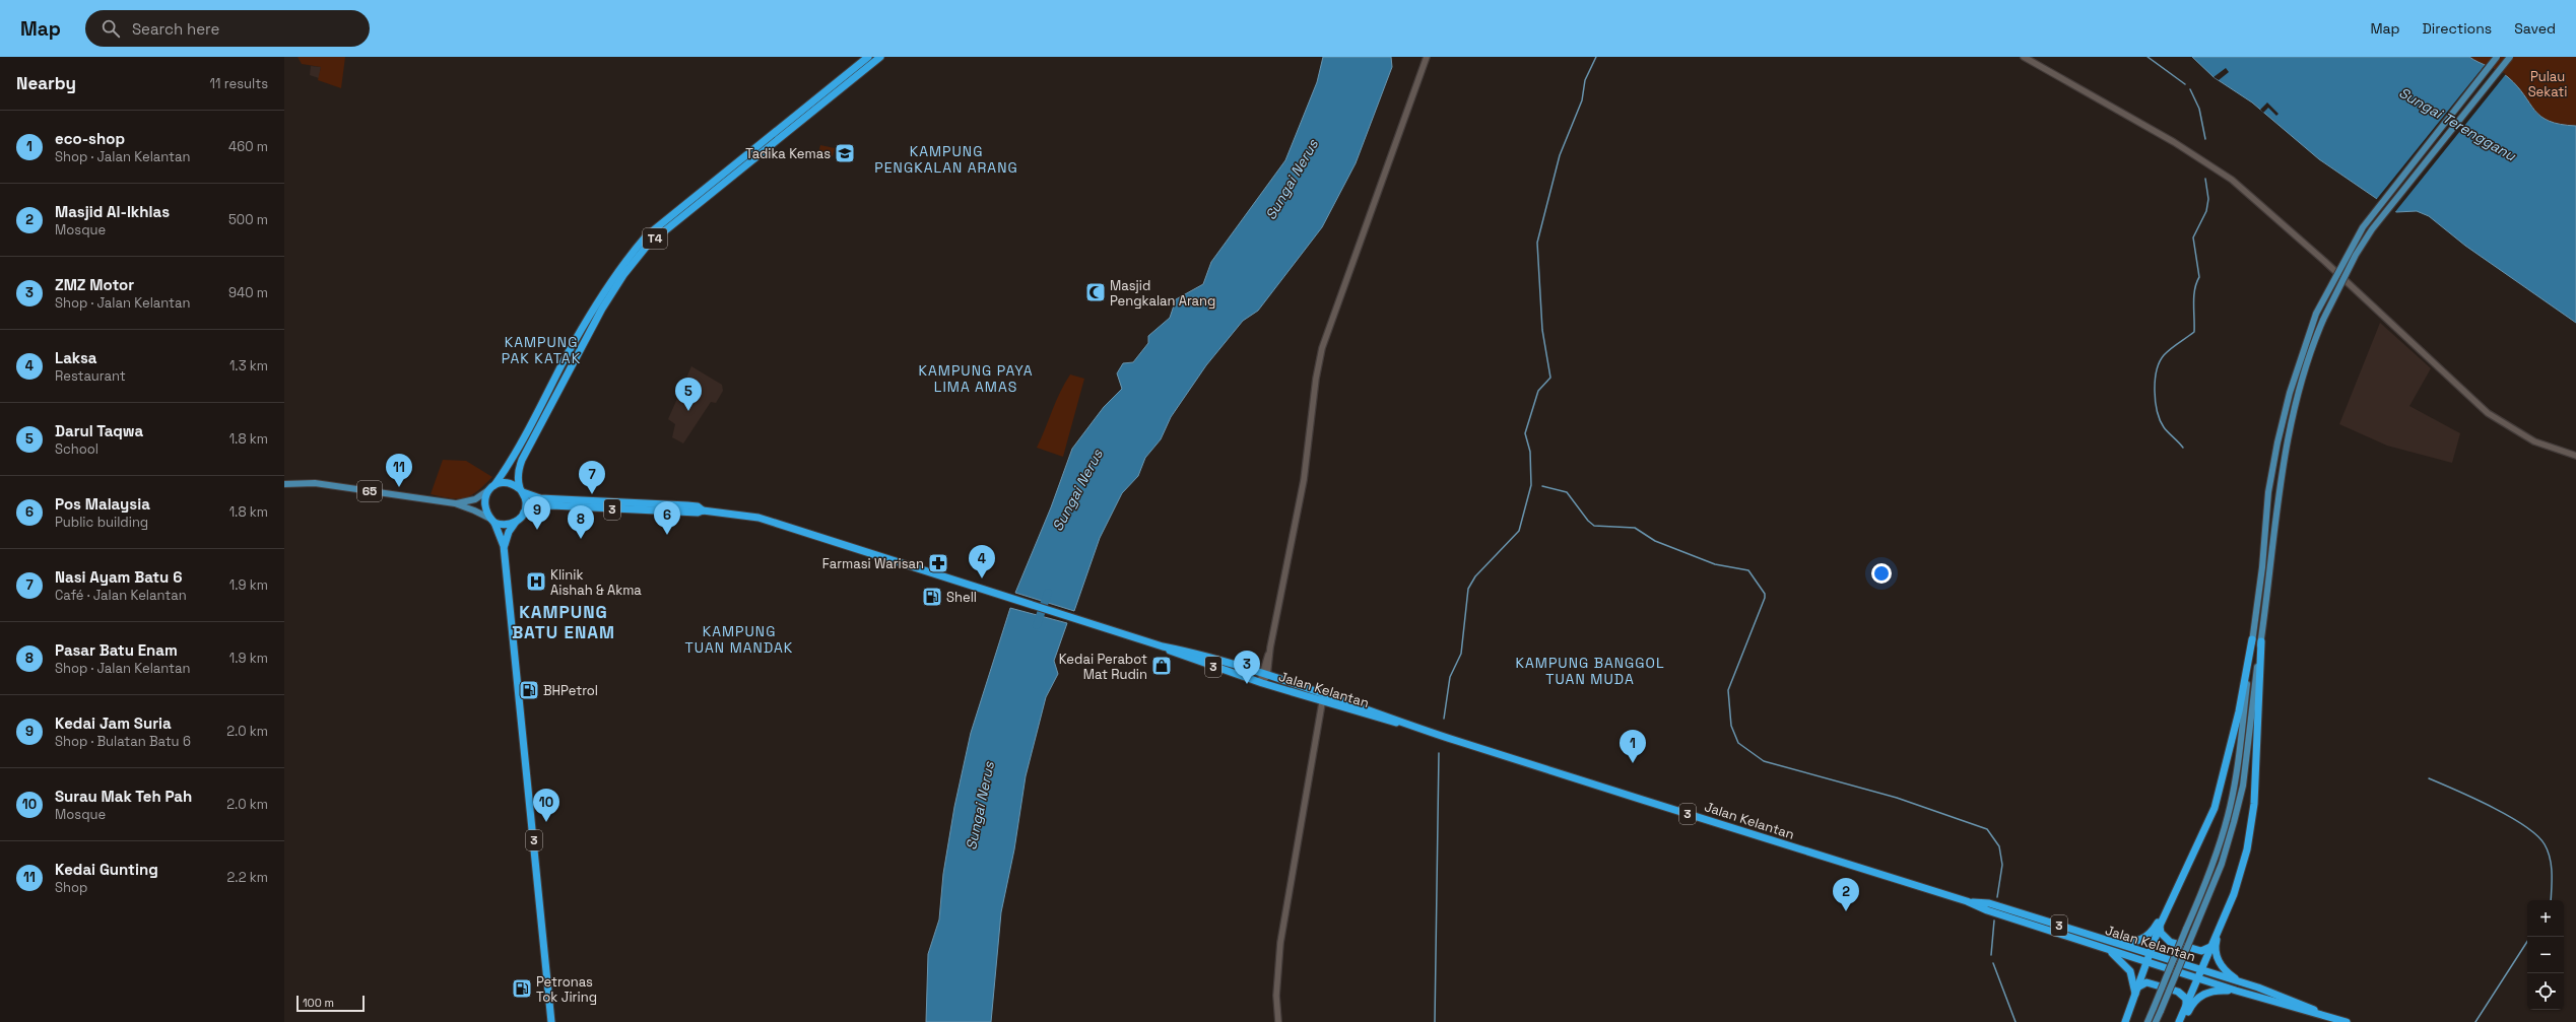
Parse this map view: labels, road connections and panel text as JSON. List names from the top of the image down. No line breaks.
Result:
{"streets":{"highway":["T4","3","Jalan Kelantan"],"main road":["65"]},"crossings":[["T4","65"],["T4","3"],["65","3"],["3","Jalan Kelantan"]],"districts":["KAMPUNG PENGKALAN ARANG","KAMPUNG PAK KATAK","KAMPUNG PAYA LIMA AMAS","KAMPUNG BATU ENAM","KAMPUNG TUAN MANDAK","KAMPUNG BANGGOL TUAN MUDA"],"water":["Sungai Terengganu","Sungai Nerus"],"parks":["Pulau Sekati"],"places":{"school or university":["Tadika Kemas"],"mosque":["Masjid Pengkalan Arang"],"pharmacy":["Farmasi Warisan"],"hospital":["Klinik Aishah & Akma"],"fuel station":["Shell","BHPetrol","Petronas Tok Jiring"],"shop":["Kedai Perabot Mat Rudin"]},"scale_bar":"100 m","page":{"header":"Map","search":"Search here","nav":["Map","Directions","Saved"],"heading":["Nearby","11 results"],"list":[{"mark":"1","name":"eco-shop","note":"Shop · Jalan Kelantan","value":"460 m"},{"mark":"2","name":"Masjid Al-Ikhlas","note":"Mosque","value":"500 m"},{"mark":"3","name":"ZMZ Motor","note":"Shop · Jalan Kelantan","value":"940 m"},{"mark":"4","name":"Laksa","note":"Restaurant","value":"1.3 km"},{"mark":"5","name":"Darul Taqwa","note":"School","value":"1.8 km"},{"mark":"6","name":"Pos Malaysia","note":"Public building","value":"1.8 km"},{"mark":"7","name":"Nasi Ayam Batu 6","note":"Café · Jalan Kelantan","value":"1.9 km"},{"mark":"8","name":"Pasar Batu Enam","note":"Shop · Jalan Kelantan","value":"1.9 km"},{"mark":"9","name":"Kedai Jam Suria","note":"Shop · Bulatan Batu 6","value":"2.0 km"},{"mark":"10","name":"Surau Mak Teh Pah","note":"Mosque","value":"2.0 km"},{"mark":"11","name":"Kedai Gunting","note":"Shop","value":"2.2 km"}],"pins":["5","11","7","9","6","8","4","3","1","10","2"],"map_buttons":["+","−"],"scale":"100 m"}}
